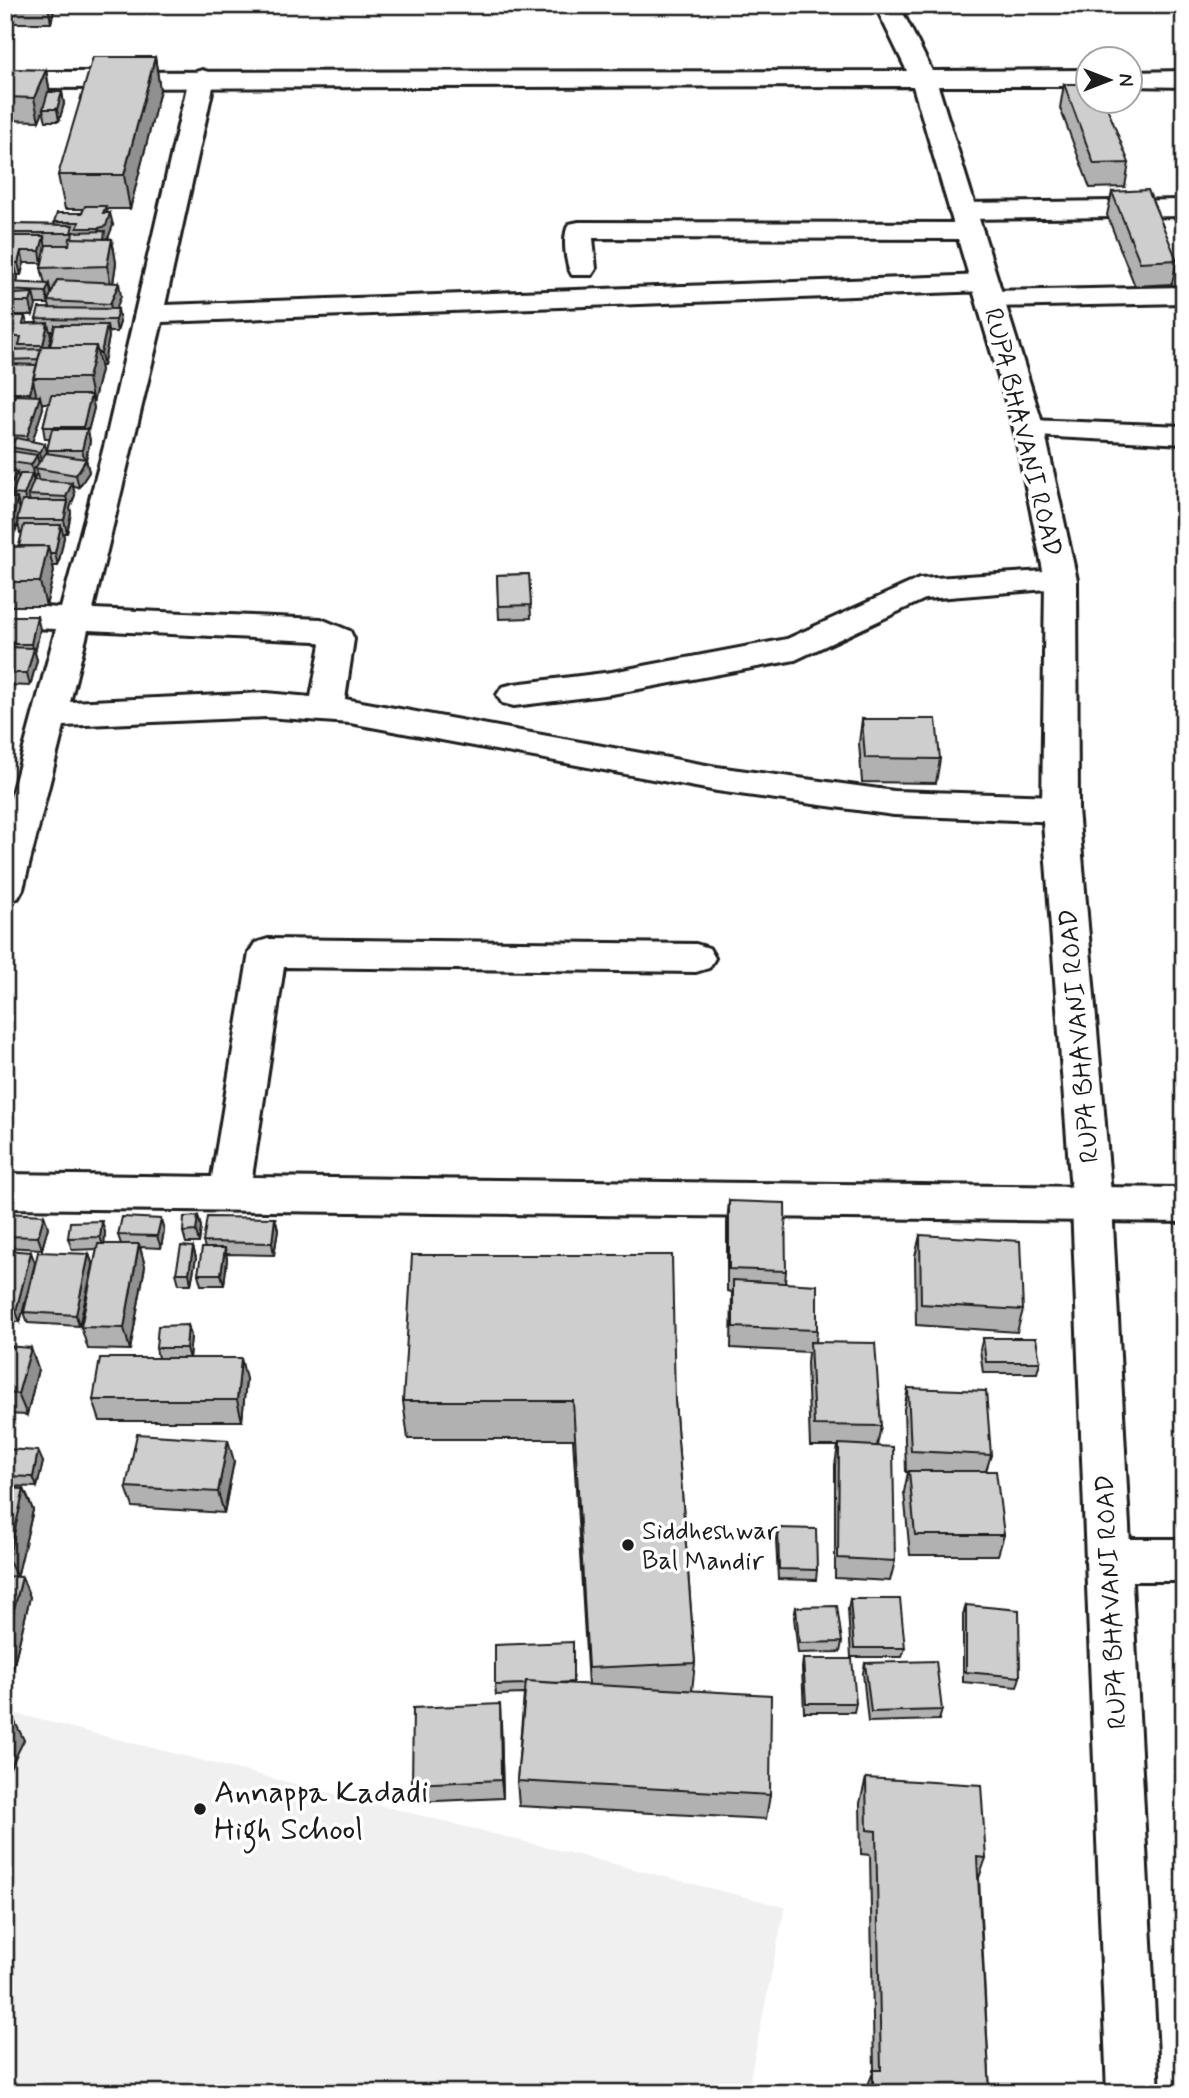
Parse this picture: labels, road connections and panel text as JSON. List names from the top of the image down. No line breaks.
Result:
{"streets":{"street":["RUPA BHAVANI ROAD"]},"places":["Siddheshwar Bal Mandir","Annappa Kadadi High School"],"north":"right"}
